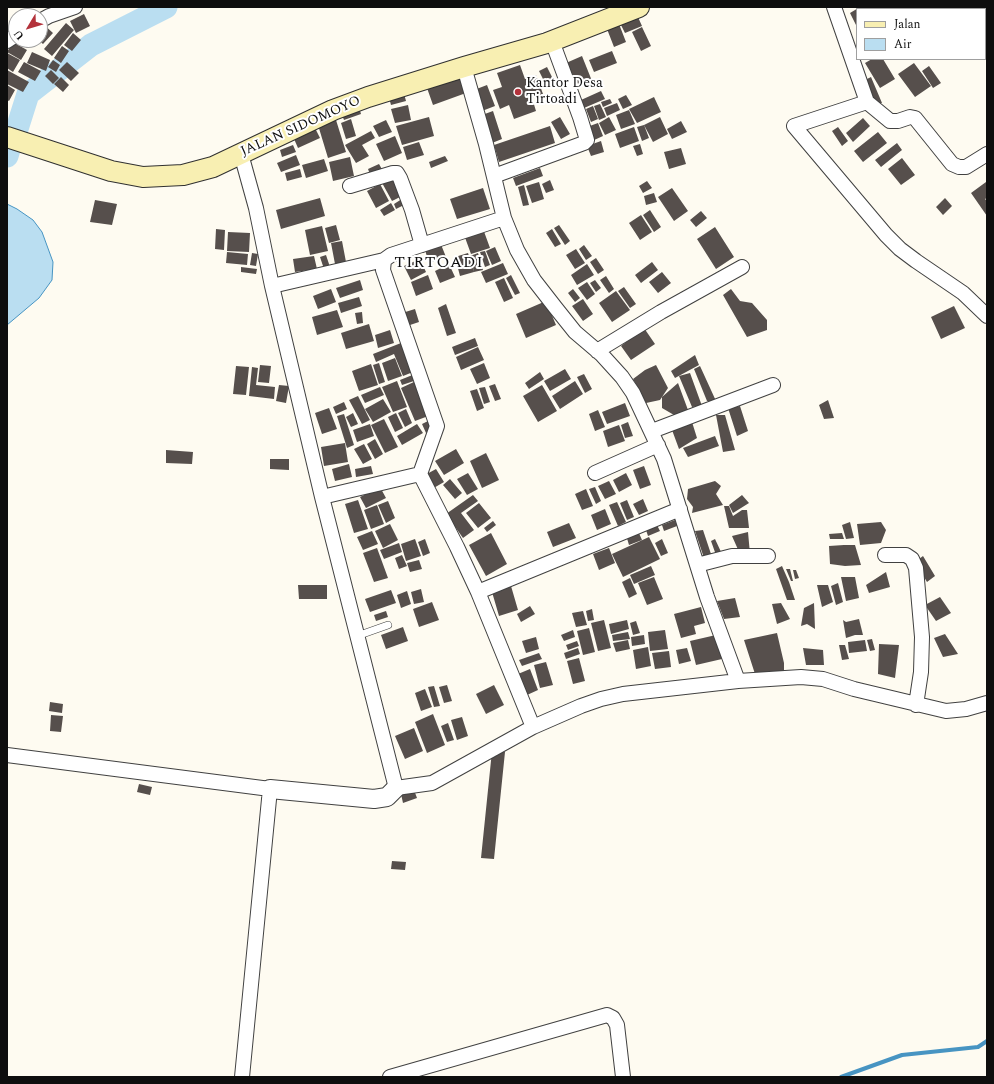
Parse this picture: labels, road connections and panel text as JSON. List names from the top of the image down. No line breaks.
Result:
{"streets":{"main road":["JALAN SIDOMOYO"]},"districts":["TIRTOADI"],"places":["Kantor Desa Tirtoadi"],"legend":["Jalan","Air"],"north":"bottom left"}
